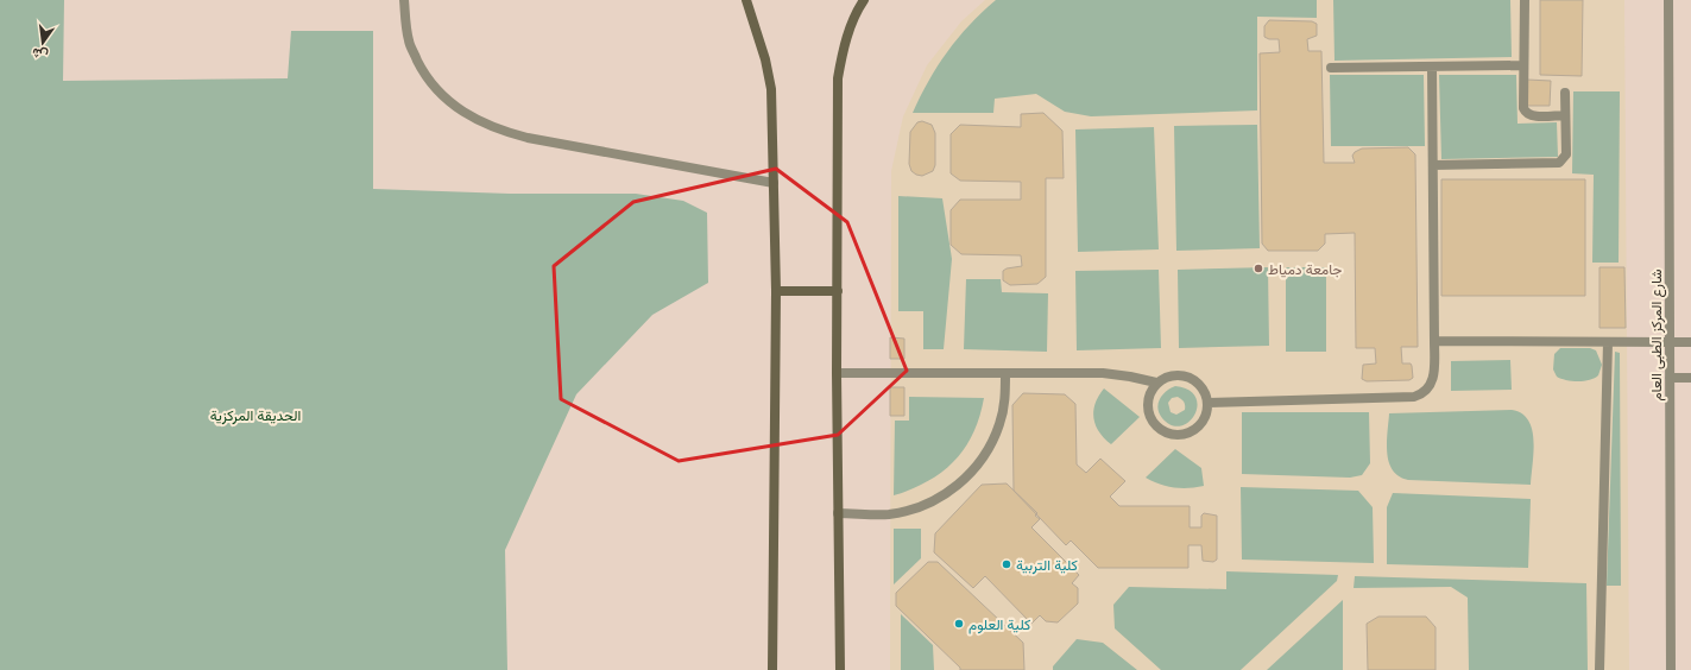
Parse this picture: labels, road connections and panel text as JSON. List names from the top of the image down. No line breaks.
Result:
{"streets":{"street":["شارع المركز الطبى العام"]},"parks":["الحديقة المركزية"],"places":["جامعة دمياط","كلية التربية","كلية العلوم"],"north":"bottom"}
